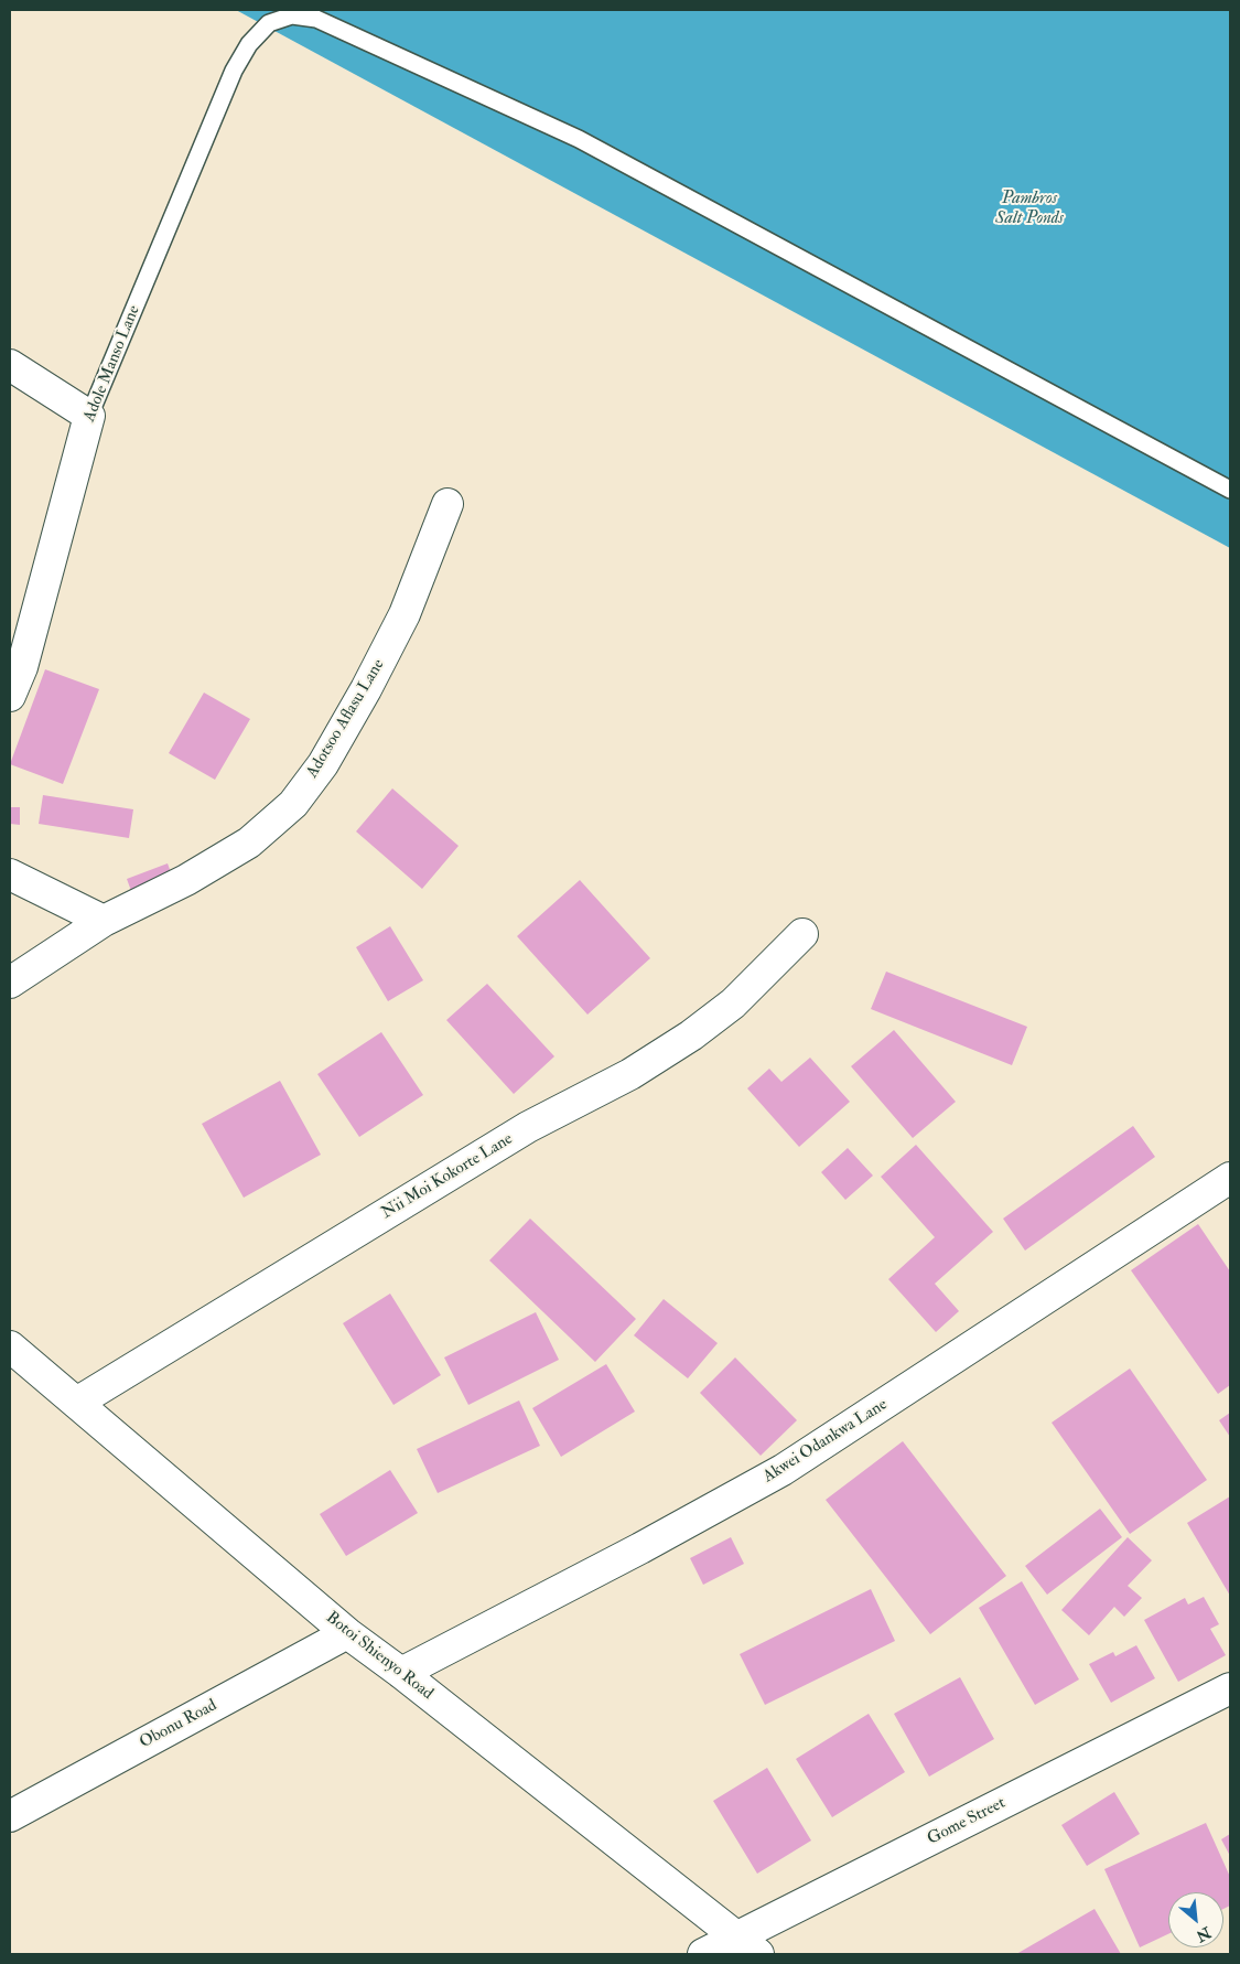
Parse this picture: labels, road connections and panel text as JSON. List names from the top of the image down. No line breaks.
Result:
{"streets":{"street":["Adole Manso Lane","Adotsoo Aflasu Lane","Nii Moi Kokorte Lane","Akwei Odankwa Lane","Botoi Shienyo Road","Obonu Road","Gome Street"]},"crossings":[["Nii Moi Kokorte Lane","Botoi Shienyo Road"],["Akwei Odankwa Lane","Botoi Shienyo Road"],["Botoi Shienyo Road","Obonu Road"],["Botoi Shienyo Road","Gome Street"]],"water":["Pambros Salt Ponds"],"north":"bottom right"}
